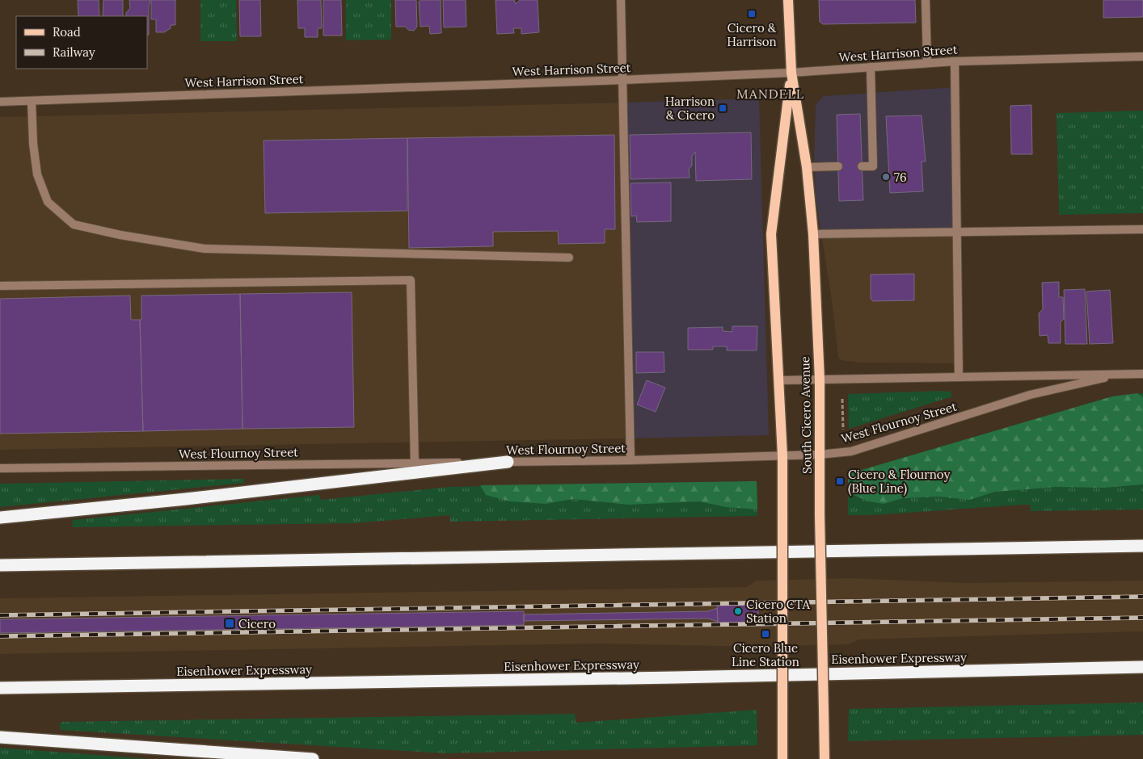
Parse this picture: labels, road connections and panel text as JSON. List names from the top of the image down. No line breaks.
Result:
{"streets":{"highway":["Eisenhower Expressway"],"main road":["South Cicero Avenue"],"street":["West Harrison Street","West Flournoy Street"]},"crossings":[["West Harrison Street","South Cicero Avenue"],["South Cicero Avenue","West Flournoy Street"]],"districts":["MANDELL"],"places":{"transit":["Cicero & Harrison","Harrison & Cicero","Cicero & Flournoy (Blue Line)","Cicero","Cicero Blue Line Station"],"other":["76","Cicero CTA Station"]},"legend":["Road","Railway"]}
